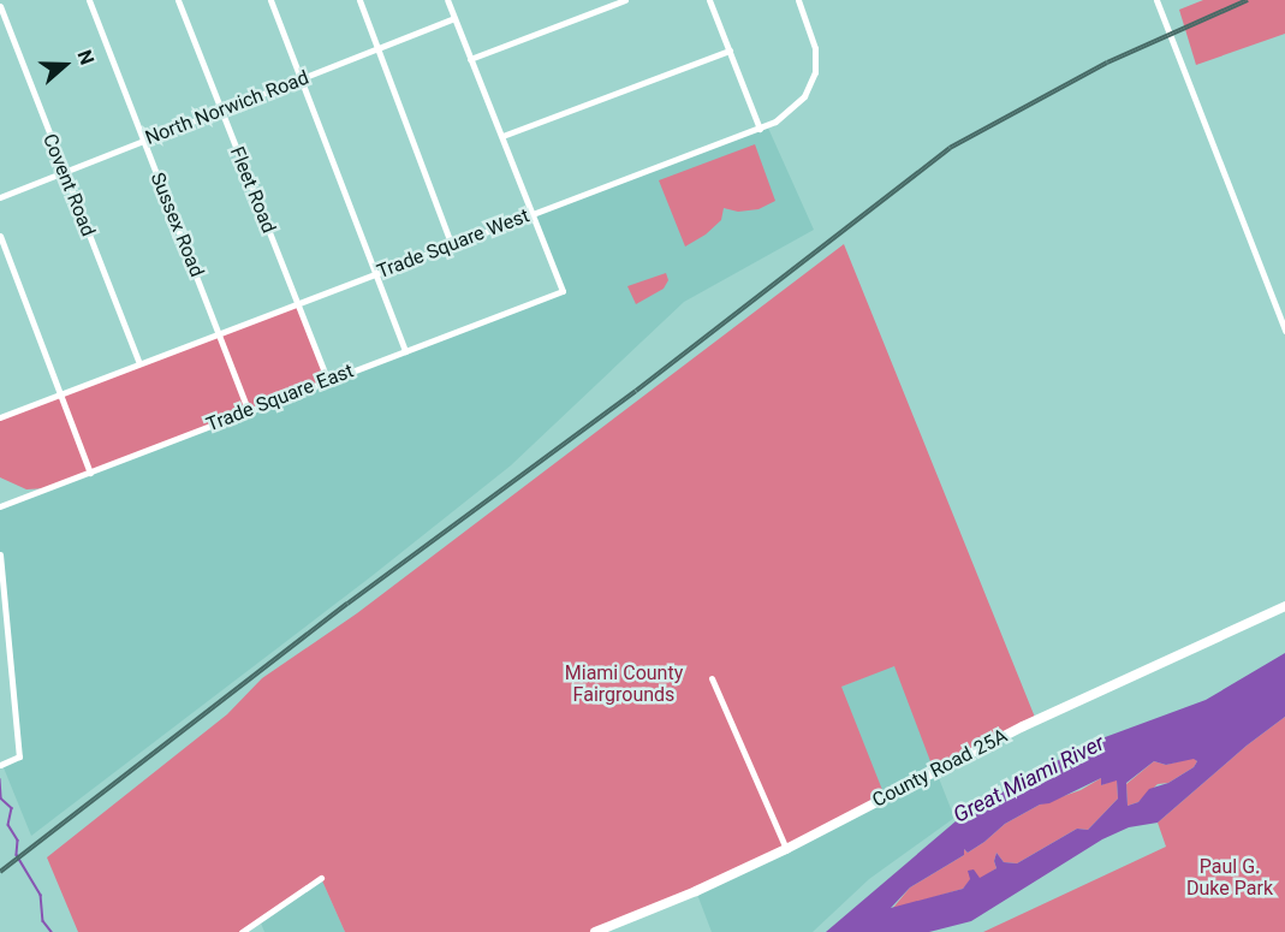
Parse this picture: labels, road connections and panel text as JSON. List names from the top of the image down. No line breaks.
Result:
{"streets":{"main road":["County Road 25A"],"street":["North Norwich Road","Covent Road","Fleet Road","Sussex Road","Trade Square West","Trade Square East"]},"crossings":[["North Norwich Road","Covent Road"],["North Norwich Road","Fleet Road"],["North Norwich Road","Sussex Road"],["Covent Road","Trade Square West"],["Fleet Road","Trade Square West"],["Fleet Road","Trade Square East"],["Sussex Road","Trade Square West"],["Sussex Road","Trade Square East"],["Trade Square West","Trade Square East"]],"water":["Great Miami River"],"parks":["Miami County Fairgrounds","Paul G. Duke Park"],"north":"right"}
